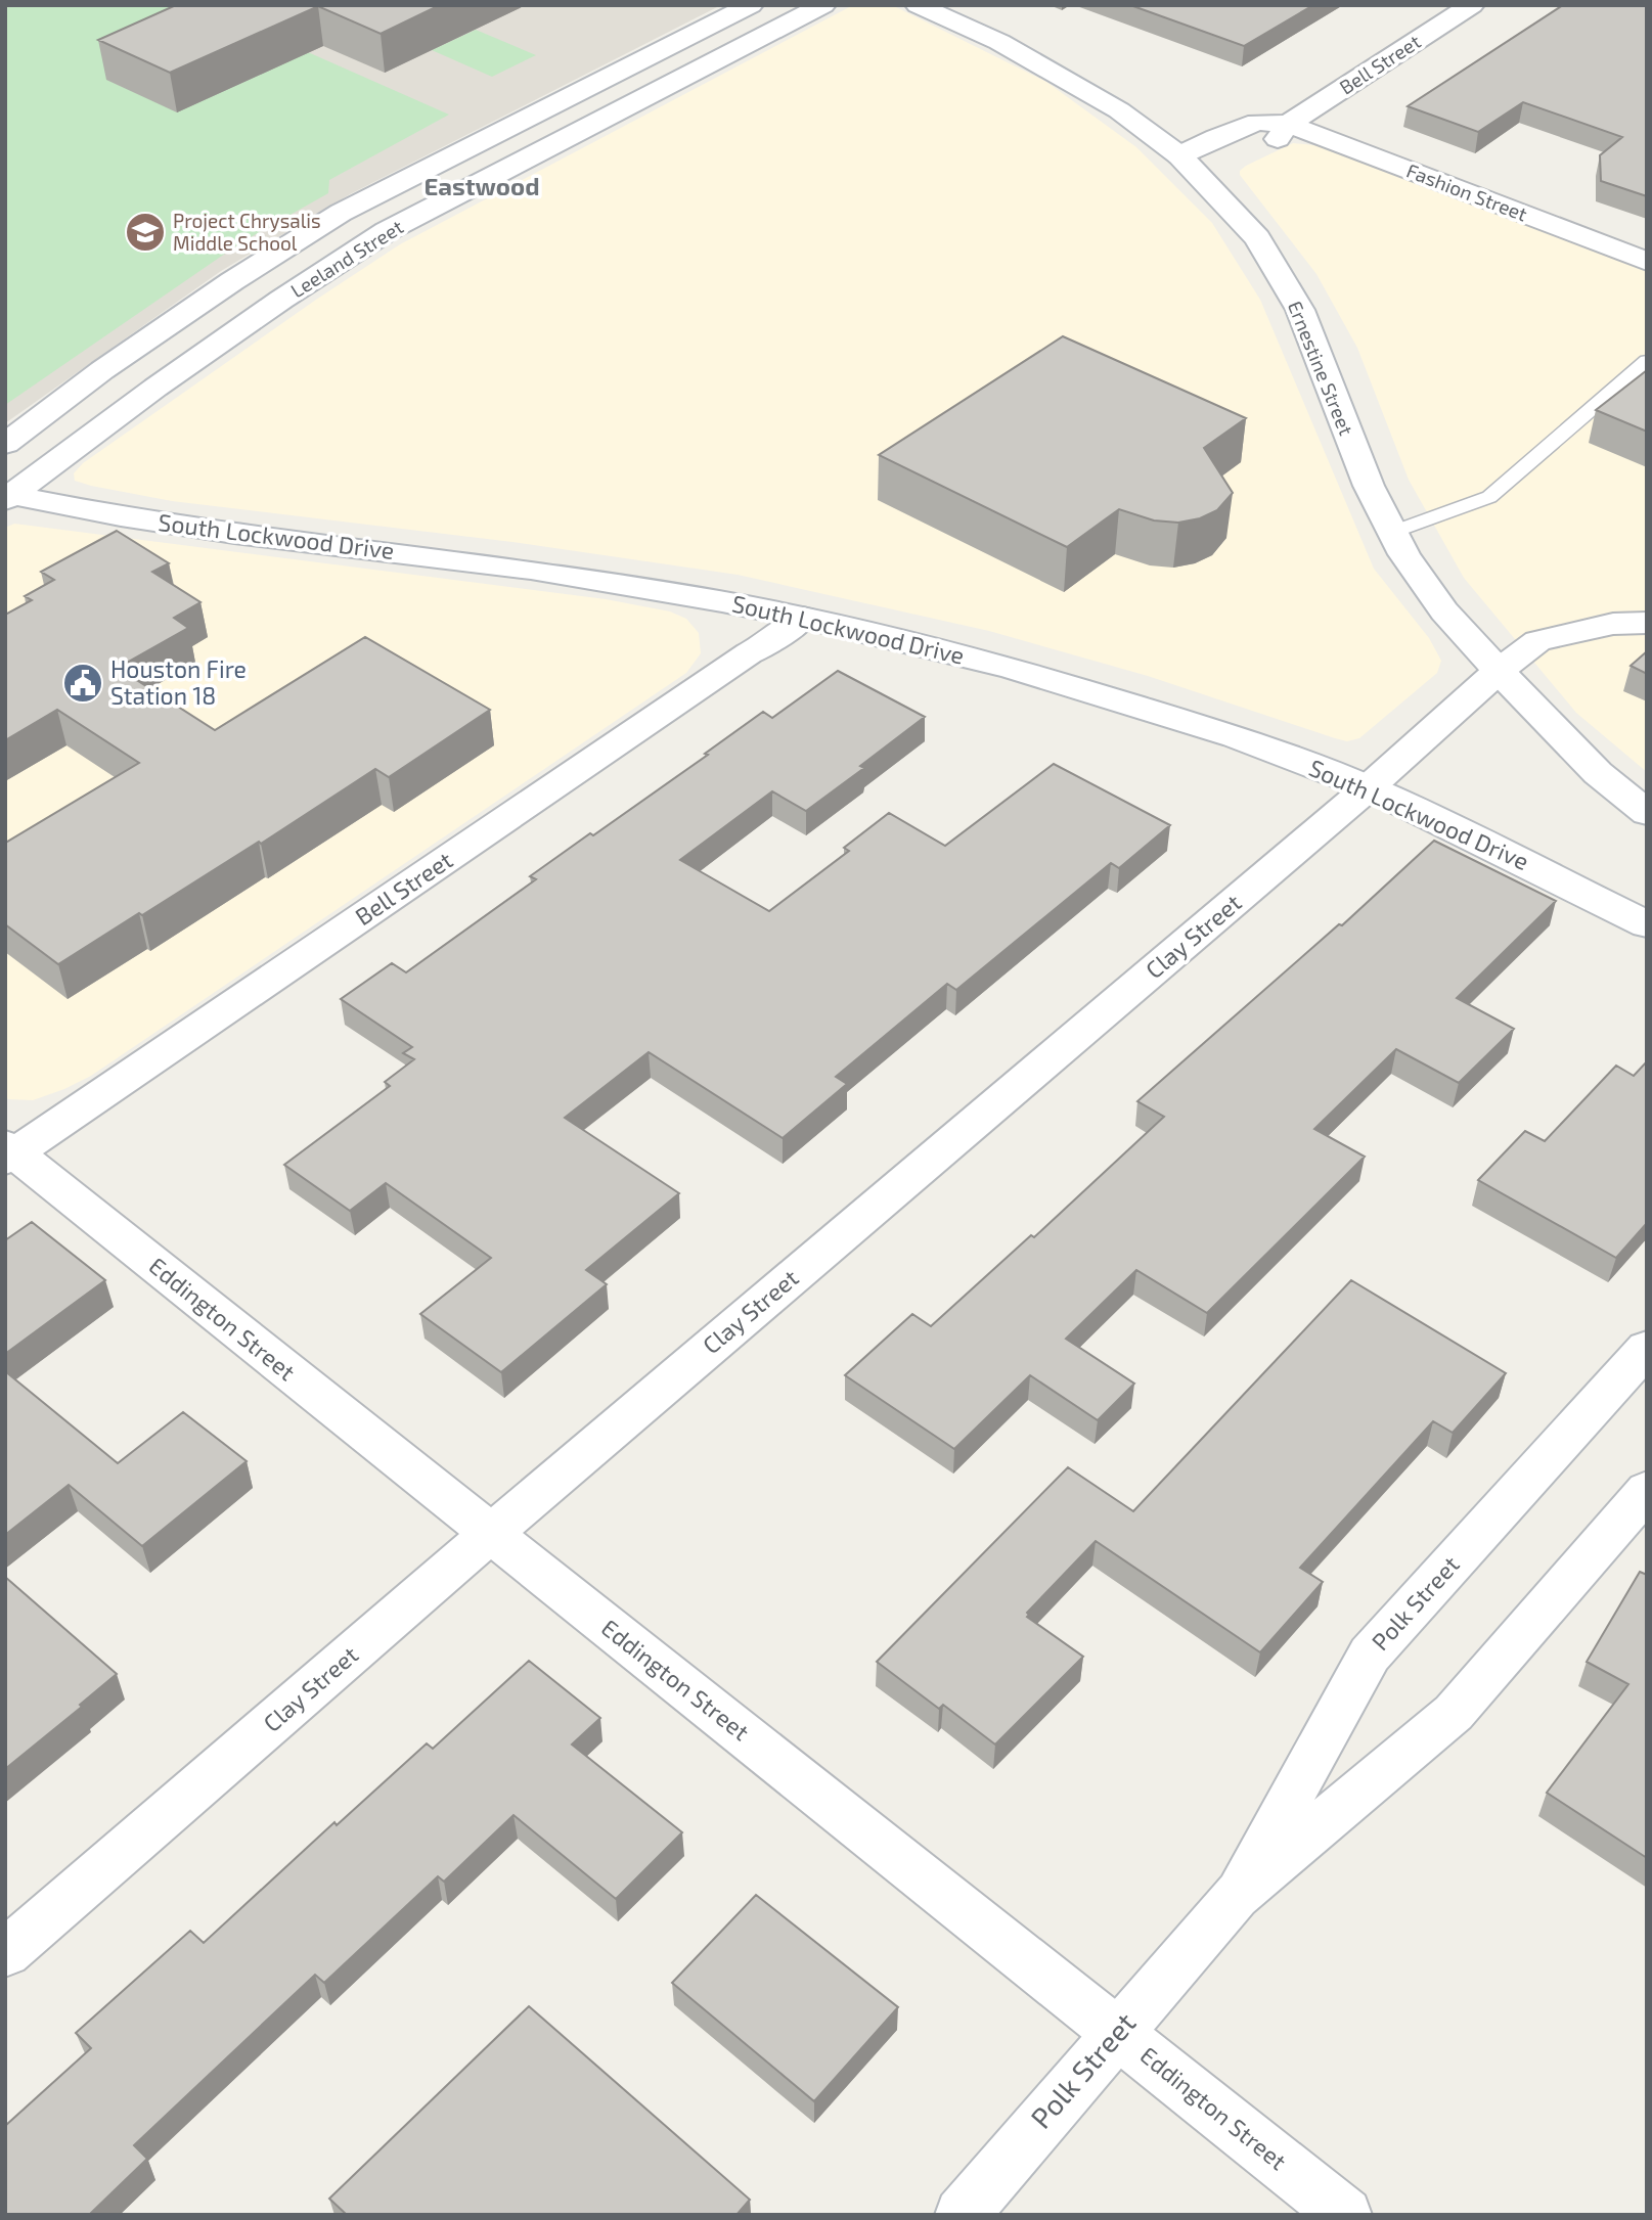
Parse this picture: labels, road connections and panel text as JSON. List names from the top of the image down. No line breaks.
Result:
{"streets":{"main road":["Bell Street","Fashion Street","Leeland Street","Ernestine Street","South Lockwood Drive","Clay Street","Eddington Street","Polk Street"]},"crossings":[["Bell Street","Fashion Street"],["Bell Street","Ernestine Street"],["Bell Street","South Lockwood Drive"],["Bell Street","Eddington Street"],["Leeland Street","South Lockwood Drive"],["Ernestine Street","Clay Street"],["South Lockwood Drive","Clay Street"],["Clay Street","Eddington Street"],["Eddington Street","Polk Street"]],"districts":["Eastwood"],"places":{"school or university":["Project Chrysalis Middle School"],"public building":["Houston Fire Station 18"]}}
